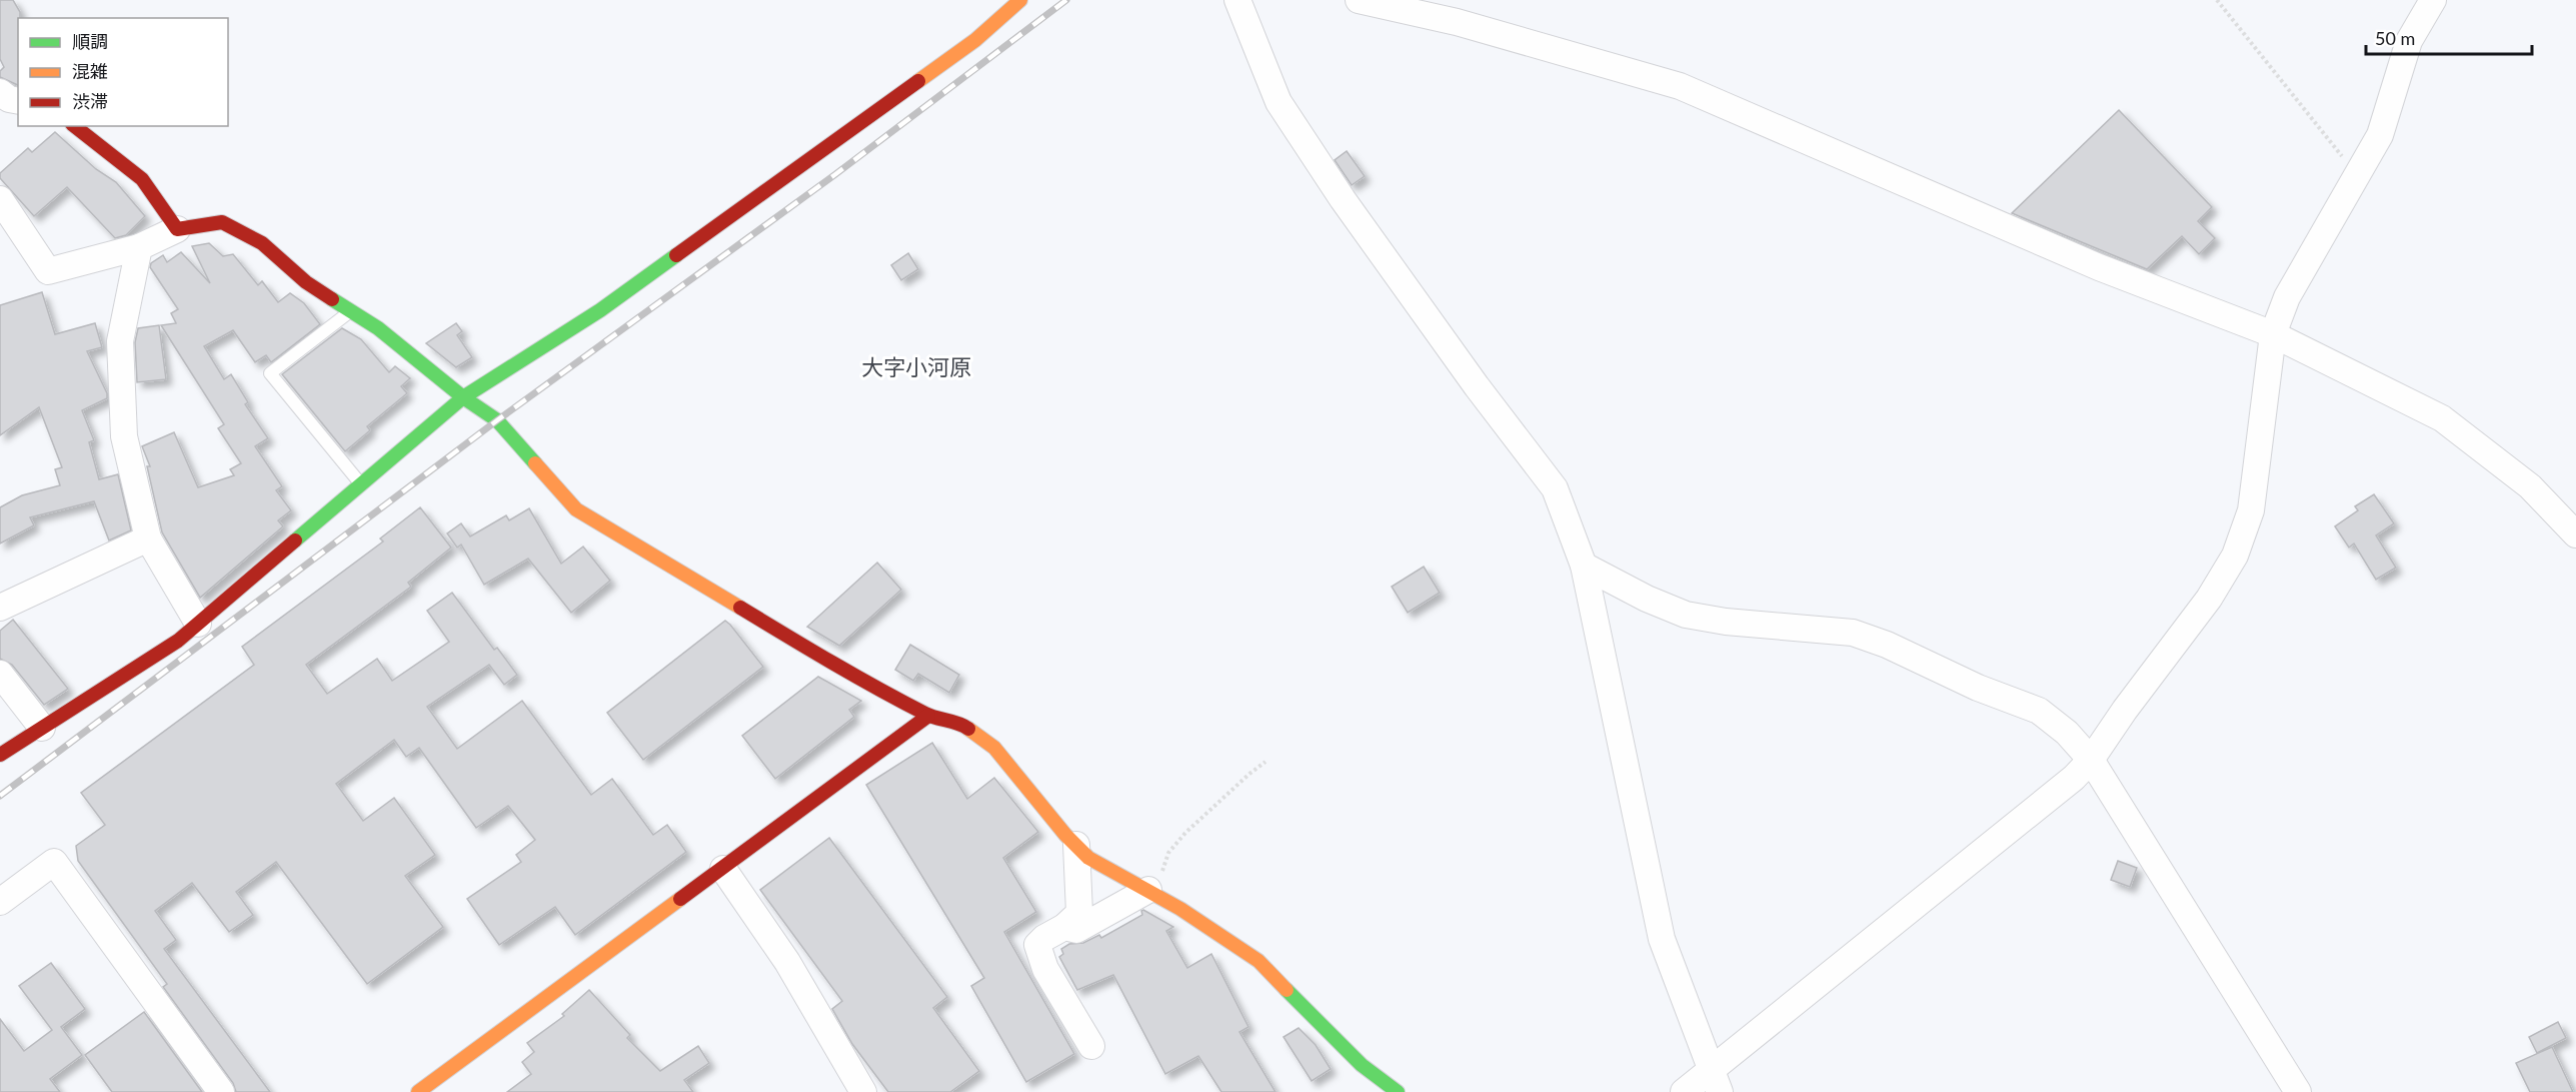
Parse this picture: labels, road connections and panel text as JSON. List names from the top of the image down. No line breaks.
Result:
{"districts":["大字小河原"],"legend":["順調","混雑","渋滞"],"scale_bar":"50 m"}
